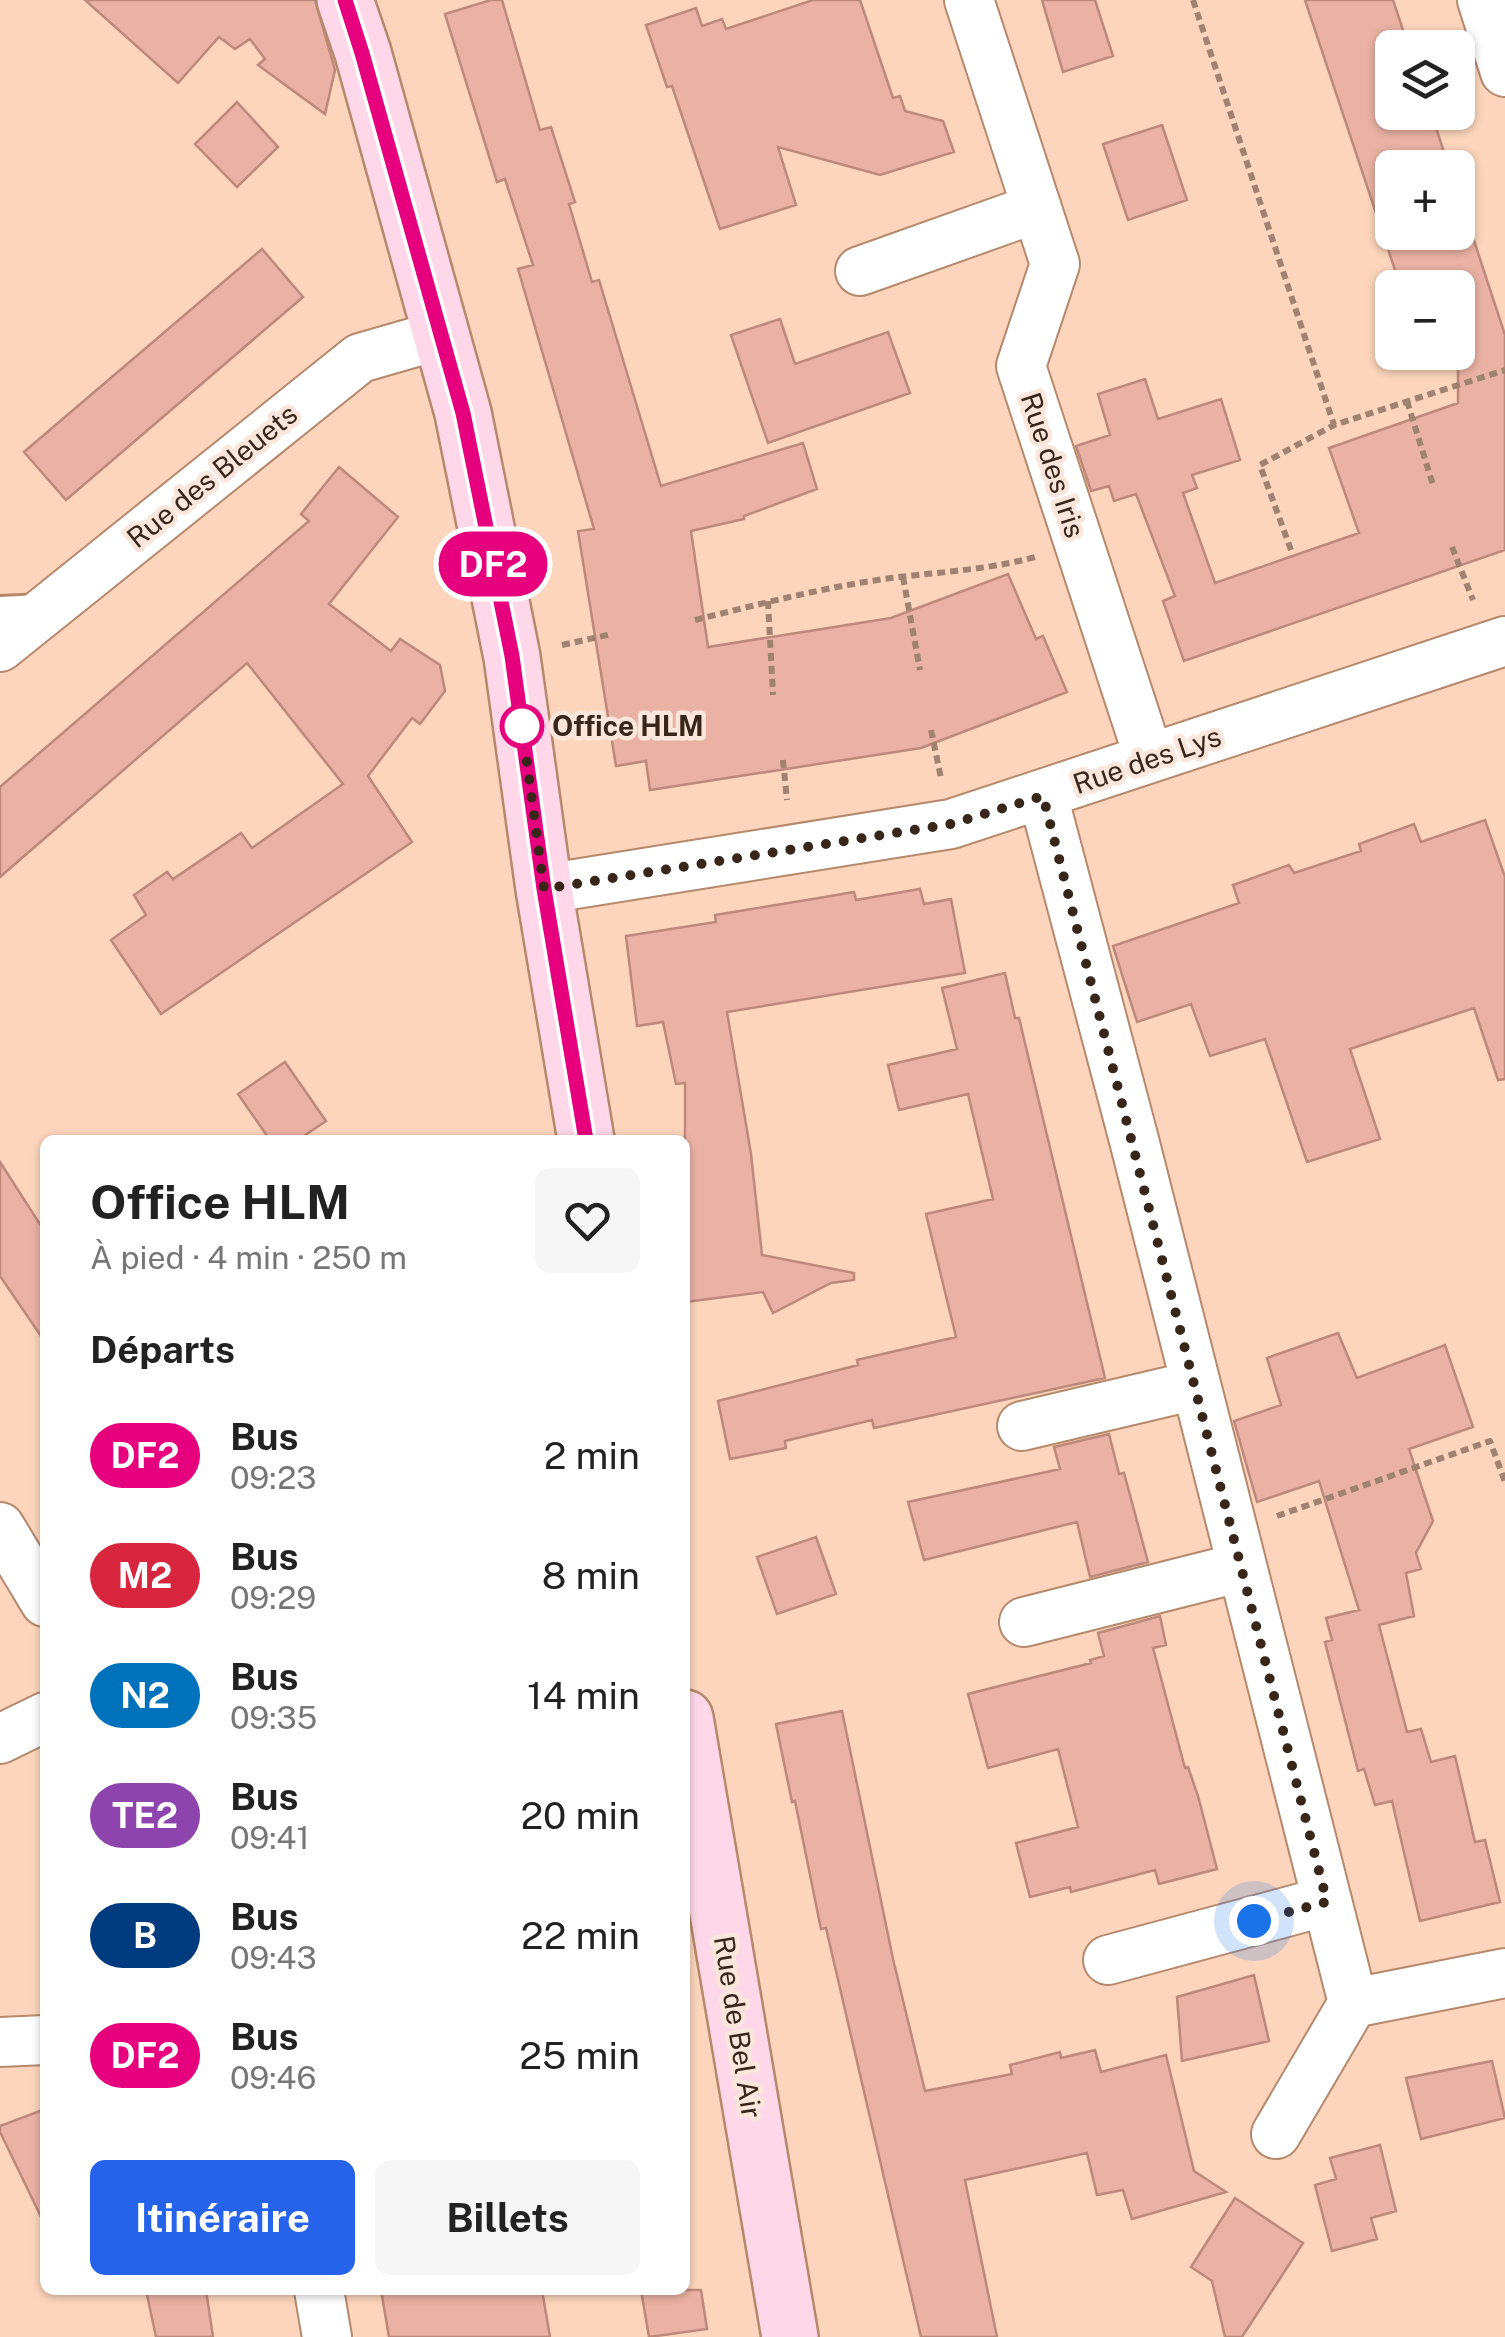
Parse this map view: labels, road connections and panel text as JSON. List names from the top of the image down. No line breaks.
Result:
{"streets":{"main road":["Rue de Bel Air"],"street":["Rue des Iris","Rue des Bleuets","Rue des Lys"]},"crossings":[["Rue des Iris","Rue des Lys"]],"places":["Office HLM"],"lines":["bus line DF2"],"page":{"on_map":"DF2","map_buttons":["+","−"],"heading":[["Office HLM","À pied · 4 min · 250 m"],"Départs"],"list":[{"mark":"DF2","name":"Bus","note":"09:23","value":"2 min"},{"mark":"M2","name":"Bus","note":"09:29","value":"8 min"},{"mark":"N2","name":"Bus","note":"09:35","value":"14 min"},{"mark":"TE2","name":"Bus","note":"09:41","value":"20 min"},{"mark":"B","name":"Bus","note":"09:43","value":"22 min"},{"mark":"DF2","name":"Bus","note":"09:46","value":"25 min"}],"buttons":["Itinéraire","Billets"]}}
